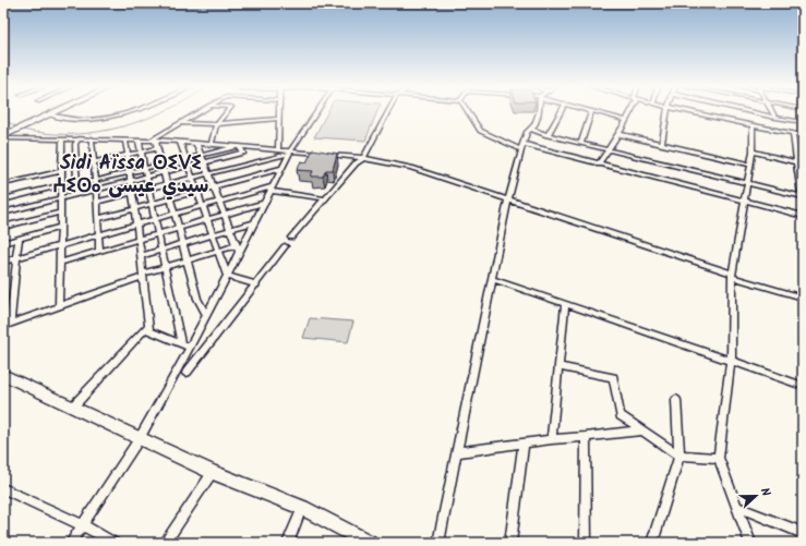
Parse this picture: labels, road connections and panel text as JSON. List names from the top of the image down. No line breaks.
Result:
{"districts":["Sidi Aïssa ⵙⵉⴸⵉ ⵄⵉⵙⴰ سيدي عيسى"],"north":"right"}
